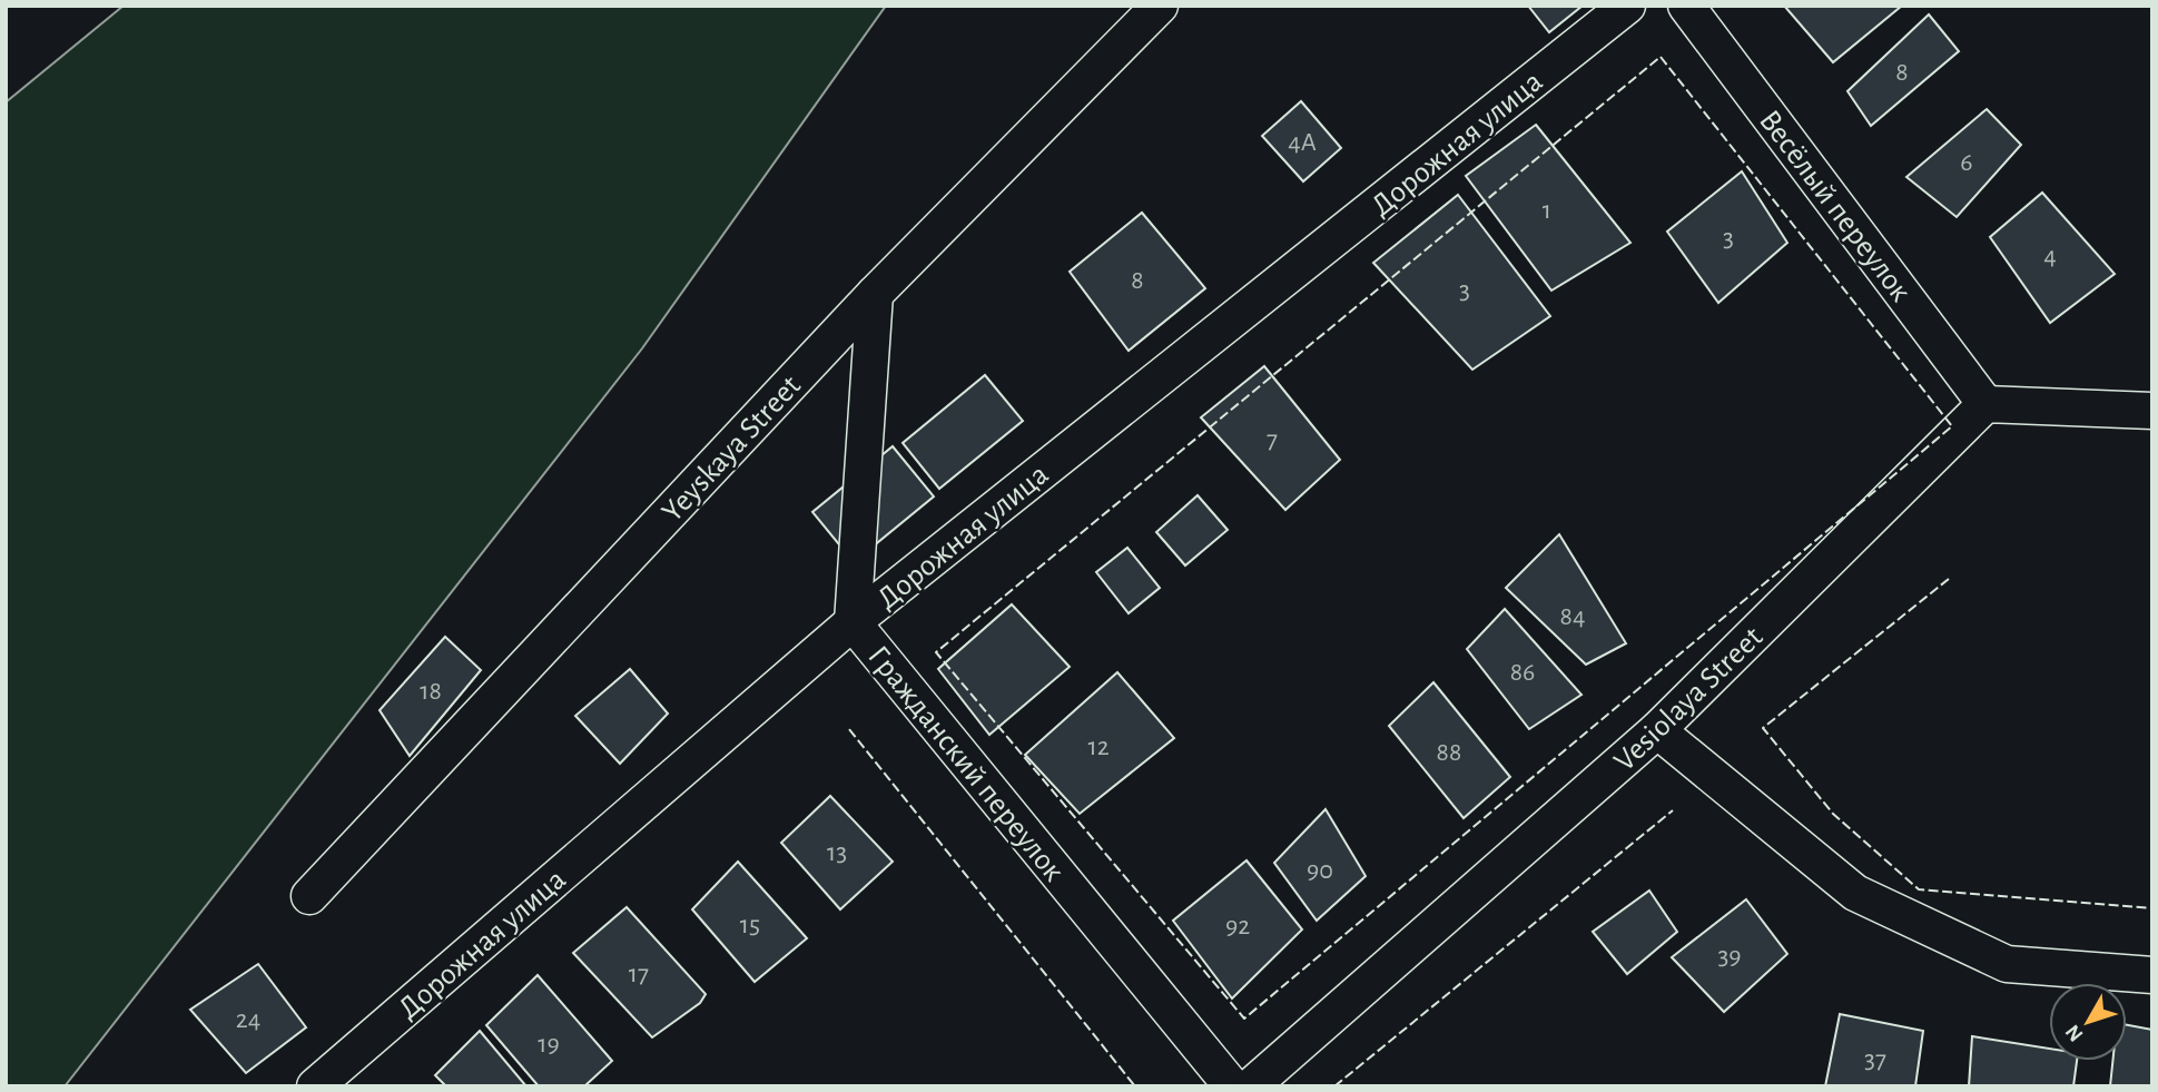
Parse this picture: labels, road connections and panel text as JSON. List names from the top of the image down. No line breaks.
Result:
{"streets":{"street":["Дорожная улица","Весёлый переулок","Yeyskaya Street","Vesiolaya Street","Гражданский переулок"]},"crossings":[["Дорожная улица","Гражданский переулок"],["Весёлый переулок","Vesiolaya Street"],["Yeyskaya Street","Гражданский переулок"]],"house_numbers":["8","4А","6","1","3","4","8","3","7","84","86","18","12","88","13","90","15","92","39","17","24","19","37"],"north":"bottom left"}
